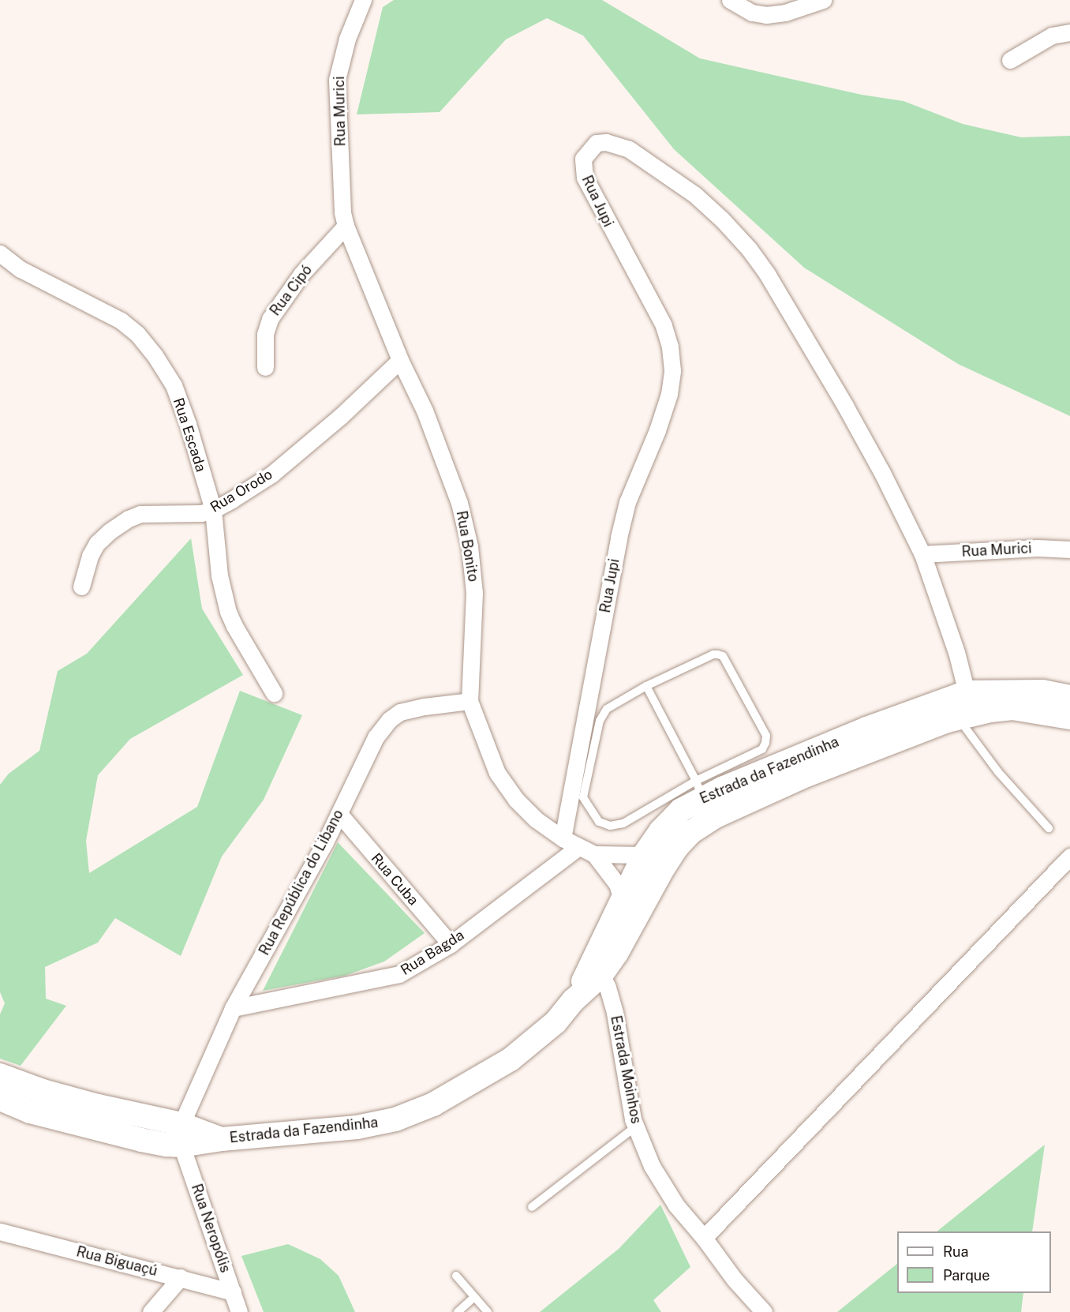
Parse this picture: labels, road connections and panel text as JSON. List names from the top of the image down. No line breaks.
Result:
{"streets":{"main road":["Estrada da Fazendinha"],"street":["Rua Murici","Rua Jupi","Rua Cipó","Rua Escada","Rua Orodo","Rua Bonito","Rua Cuba","Rua República do Libano","Rua Bagda","Estrada Moinhos","Rua Neropólis","Rua Biguaçú"]},"crossings":[["Rua Murici","Rua Jupi"],["Rua Murici","Rua Cipó"],["Rua Murici","Rua Bonito"],["Rua Jupi","Rua Bonito"],["Rua Jupi","Estrada da Fazendinha"],["Rua Cipó","Rua Bonito"],["Rua Escada","Rua Orodo"],["Rua Orodo","Rua Bonito"],["Rua Bonito","Rua República do Libano"],["Rua Bonito","Rua Bagda"],["Estrada da Fazendinha","Rua República do Libano"],["Estrada da Fazendinha","Estrada Moinhos"],["Estrada da Fazendinha","Rua Neropólis"],["Rua Cuba","Rua República do Libano"],["Rua Cuba","Rua Bagda"],["Rua República do Libano","Rua Bagda"],["Rua República do Libano","Rua Neropólis"],["Rua Neropólis","Rua Biguaçú"]],"legend":["Rua","Parque"]}
